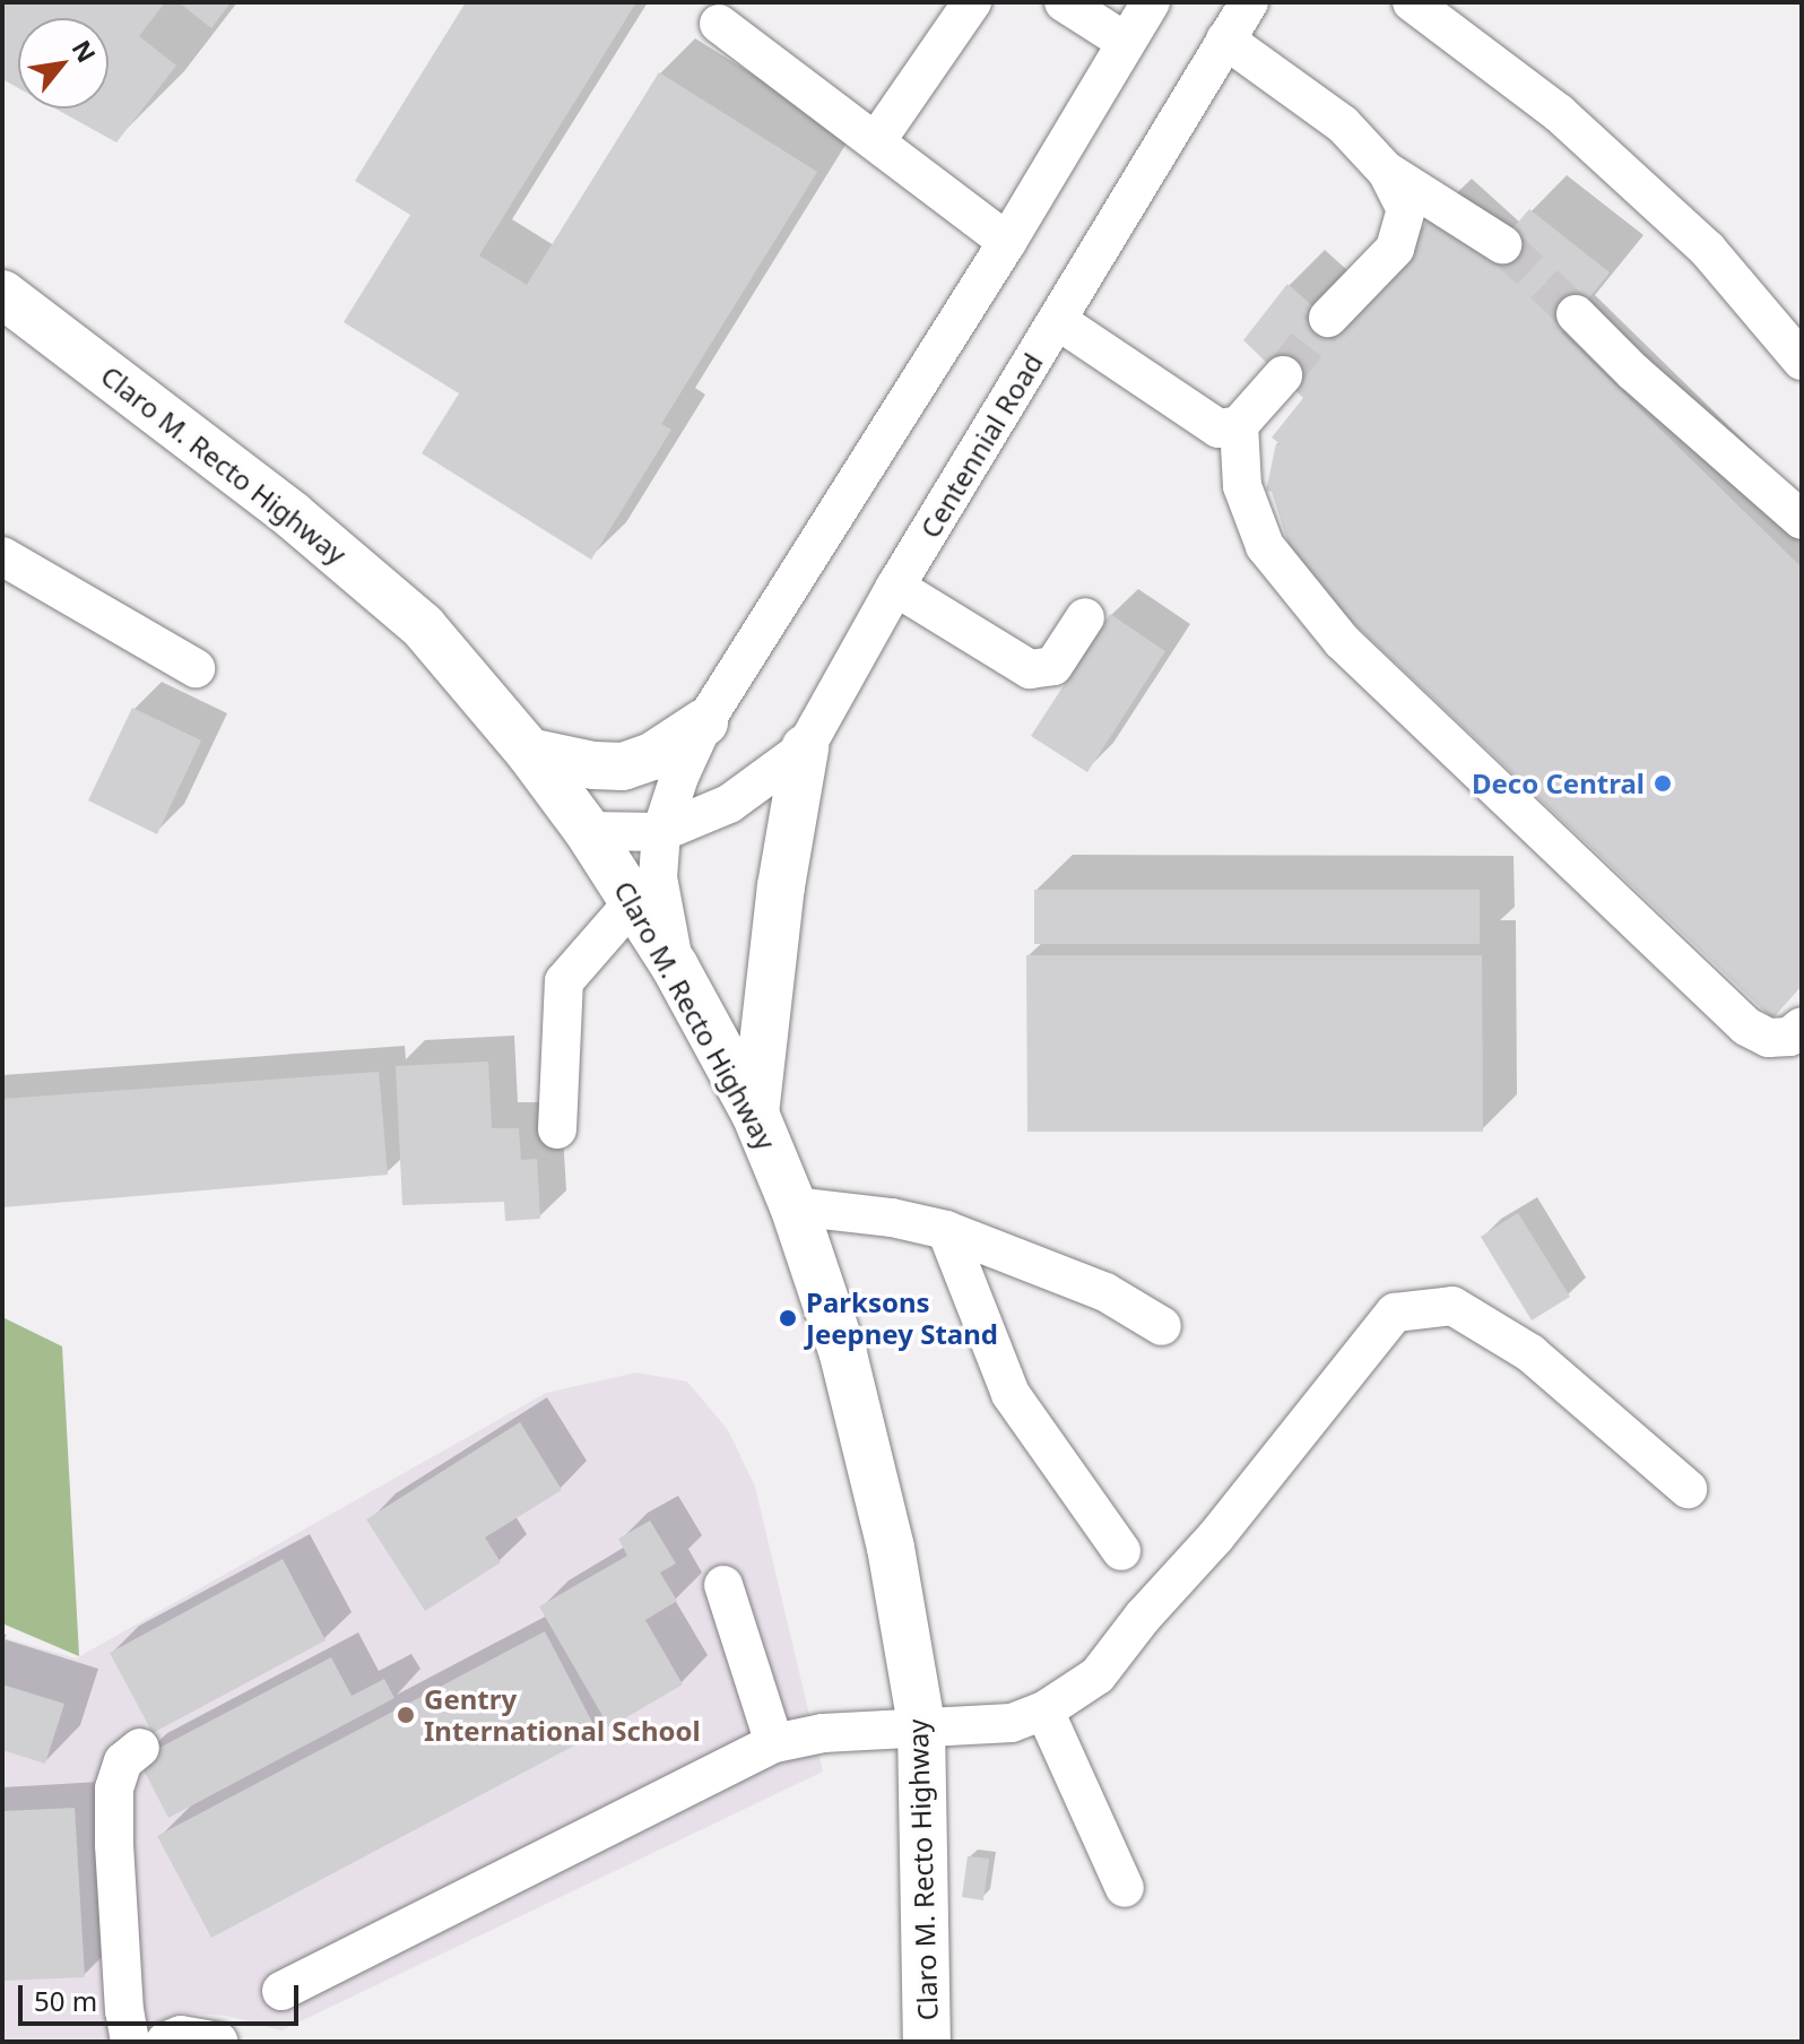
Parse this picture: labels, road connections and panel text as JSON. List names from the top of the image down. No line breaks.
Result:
{"streets":{"main road":["Claro M. Recto Highway"],"street":["Centennial Road"]},"crossings":[["Centennial Road","Claro M. Recto Highway"]],"places":["Deco Central","Parksons Jeepney Stand","Gentry International School"],"scale_bar":"50 m","north":"top right"}
